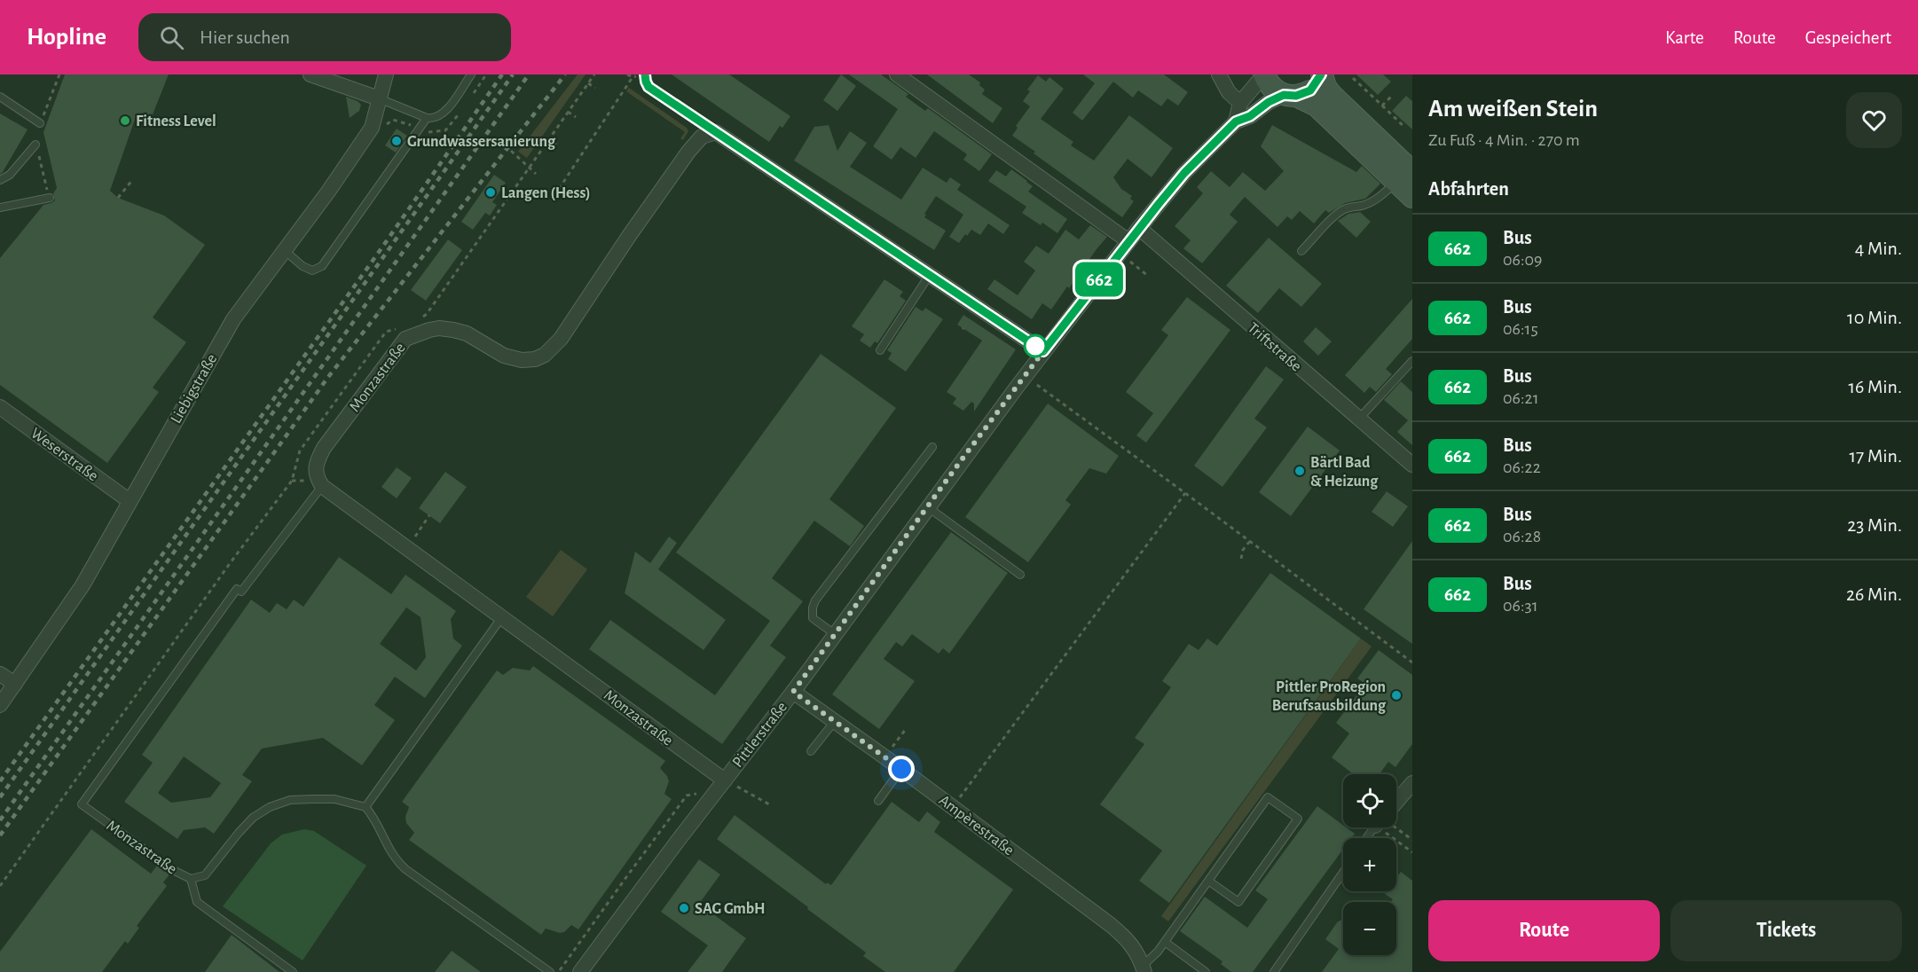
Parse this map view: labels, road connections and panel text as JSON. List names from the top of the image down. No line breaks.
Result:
{"streets":{"street":["Triftstraße","Monzastraße","Liebigstraße","Weserstraße","Pittlerstraße","Ampèrestraße"]},"crossings":[["Triftstraße","Pittlerstraße"],["Monzastraße","Pittlerstraße"],["Liebigstraße","Weserstraße"],["Pittlerstraße","Ampèrestraße"]],"places":["Fitness Level","Grundwassersanierung","Langen (Hess)","Bärtl Bad & Heizung","Pittler ProRegion Berufsausbildung","SAG GmbH"],"lines":["bus line 662"],"page":{"header":"Hopline","search":"Hier suchen","nav":["Karte","Route","Gespeichert"],"on_map":"662","heading":[["Am weißen Stein","Zu Fuß · 4 Min. · 270 m"],"Abfahrten"],"list":[{"mark":"662","name":"Bus","note":"06:09","value":"4 Min."},{"mark":"662","name":"Bus","note":"06:15","value":"10 Min."},{"mark":"662","name":"Bus","note":"06:21","value":"16 Min."},{"mark":"662","name":"Bus","note":"06:22","value":"17 Min."},{"mark":"662","name":"Bus","note":"06:28","value":"23 Min."},{"mark":"662","name":"Bus","note":"06:31","value":"26 Min."}],"map_buttons":["+","−"],"buttons":["Route","Tickets"]}}
